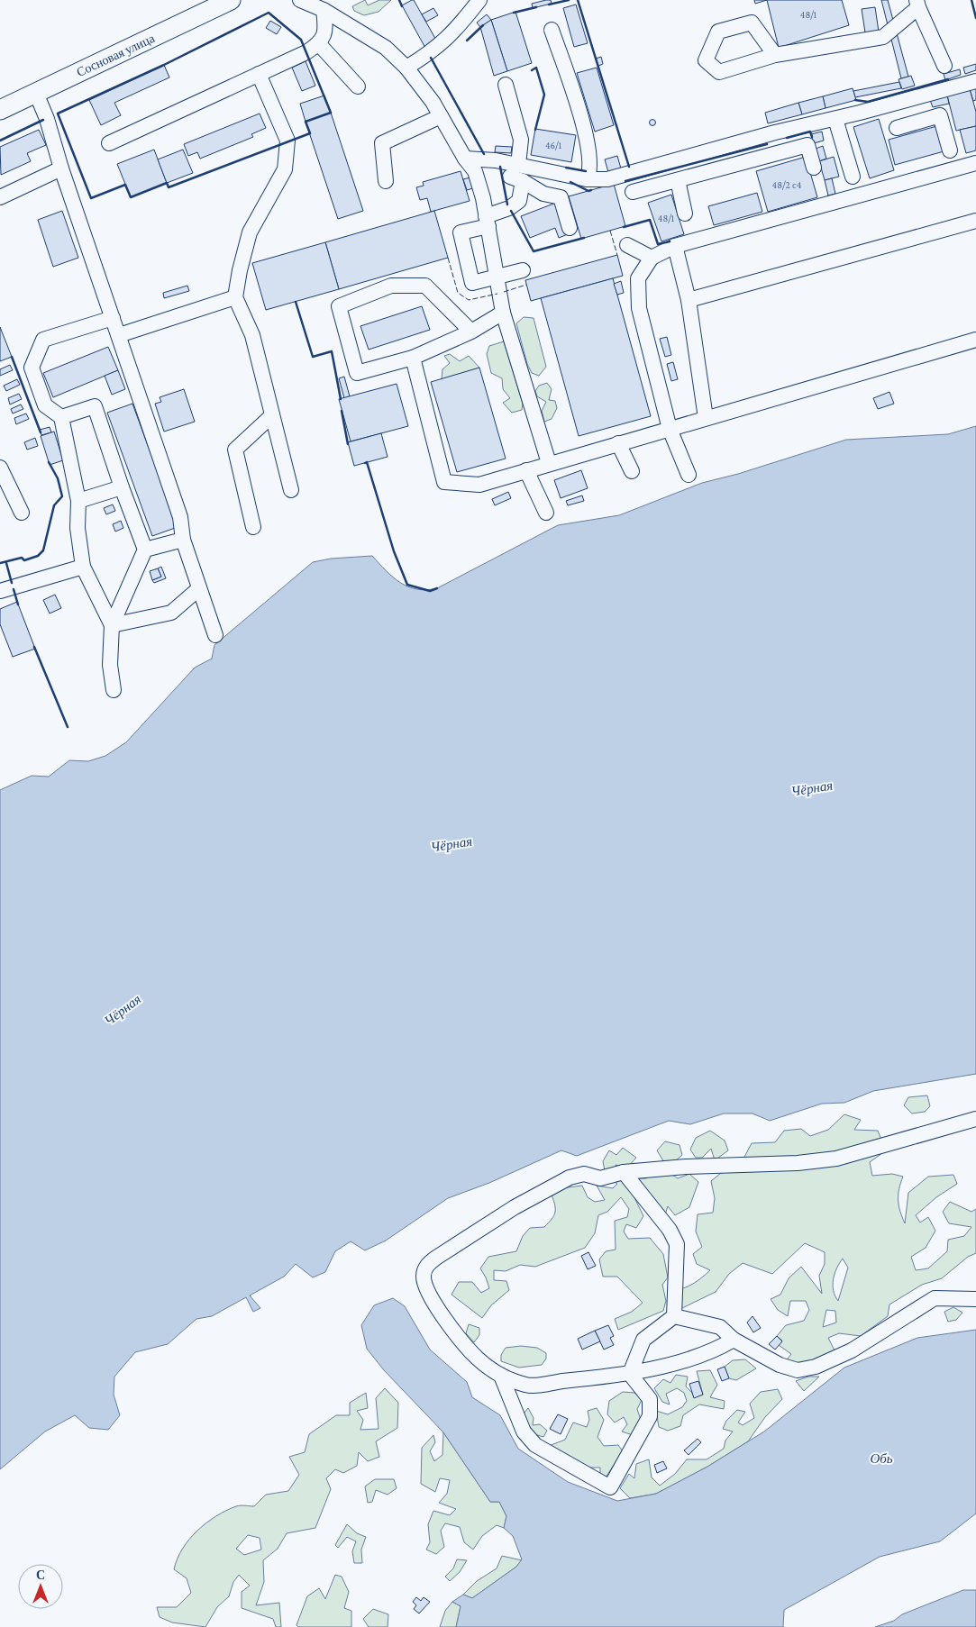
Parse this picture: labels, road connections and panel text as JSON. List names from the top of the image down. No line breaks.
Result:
{"streets":{"main road":["Сосновая улица"]},"water":["Чёрная","Обь"],"house_numbers":["48/1","46/1","48/2 с4","48/1"],"north":"top"}
